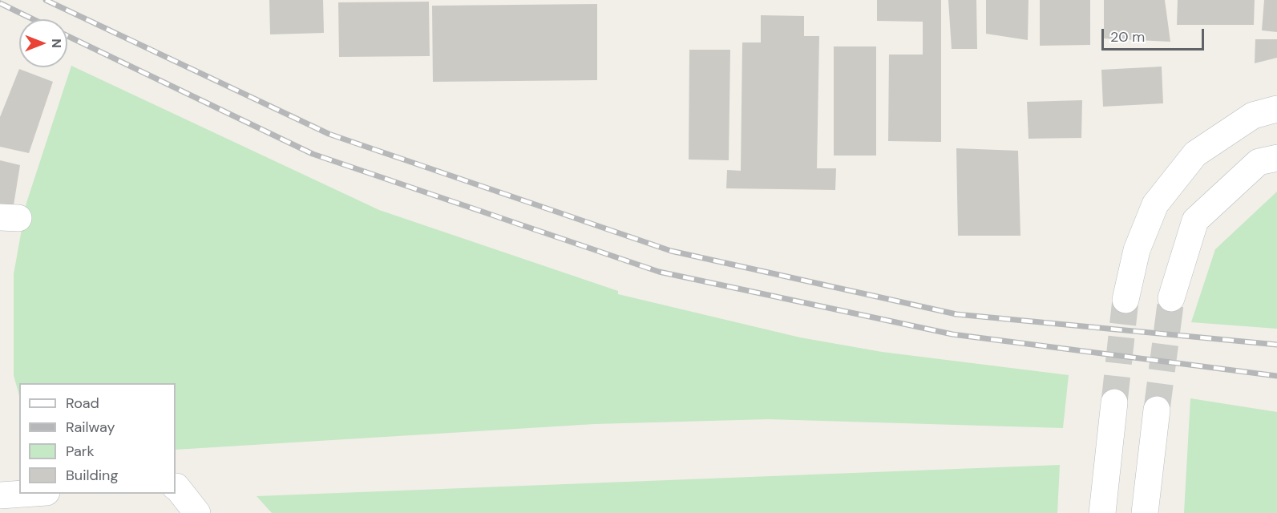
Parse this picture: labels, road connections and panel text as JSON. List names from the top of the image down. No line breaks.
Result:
{"legend":["Road","Railway","Park","Building"],"scale_bar":"20 m","north":"right"}
